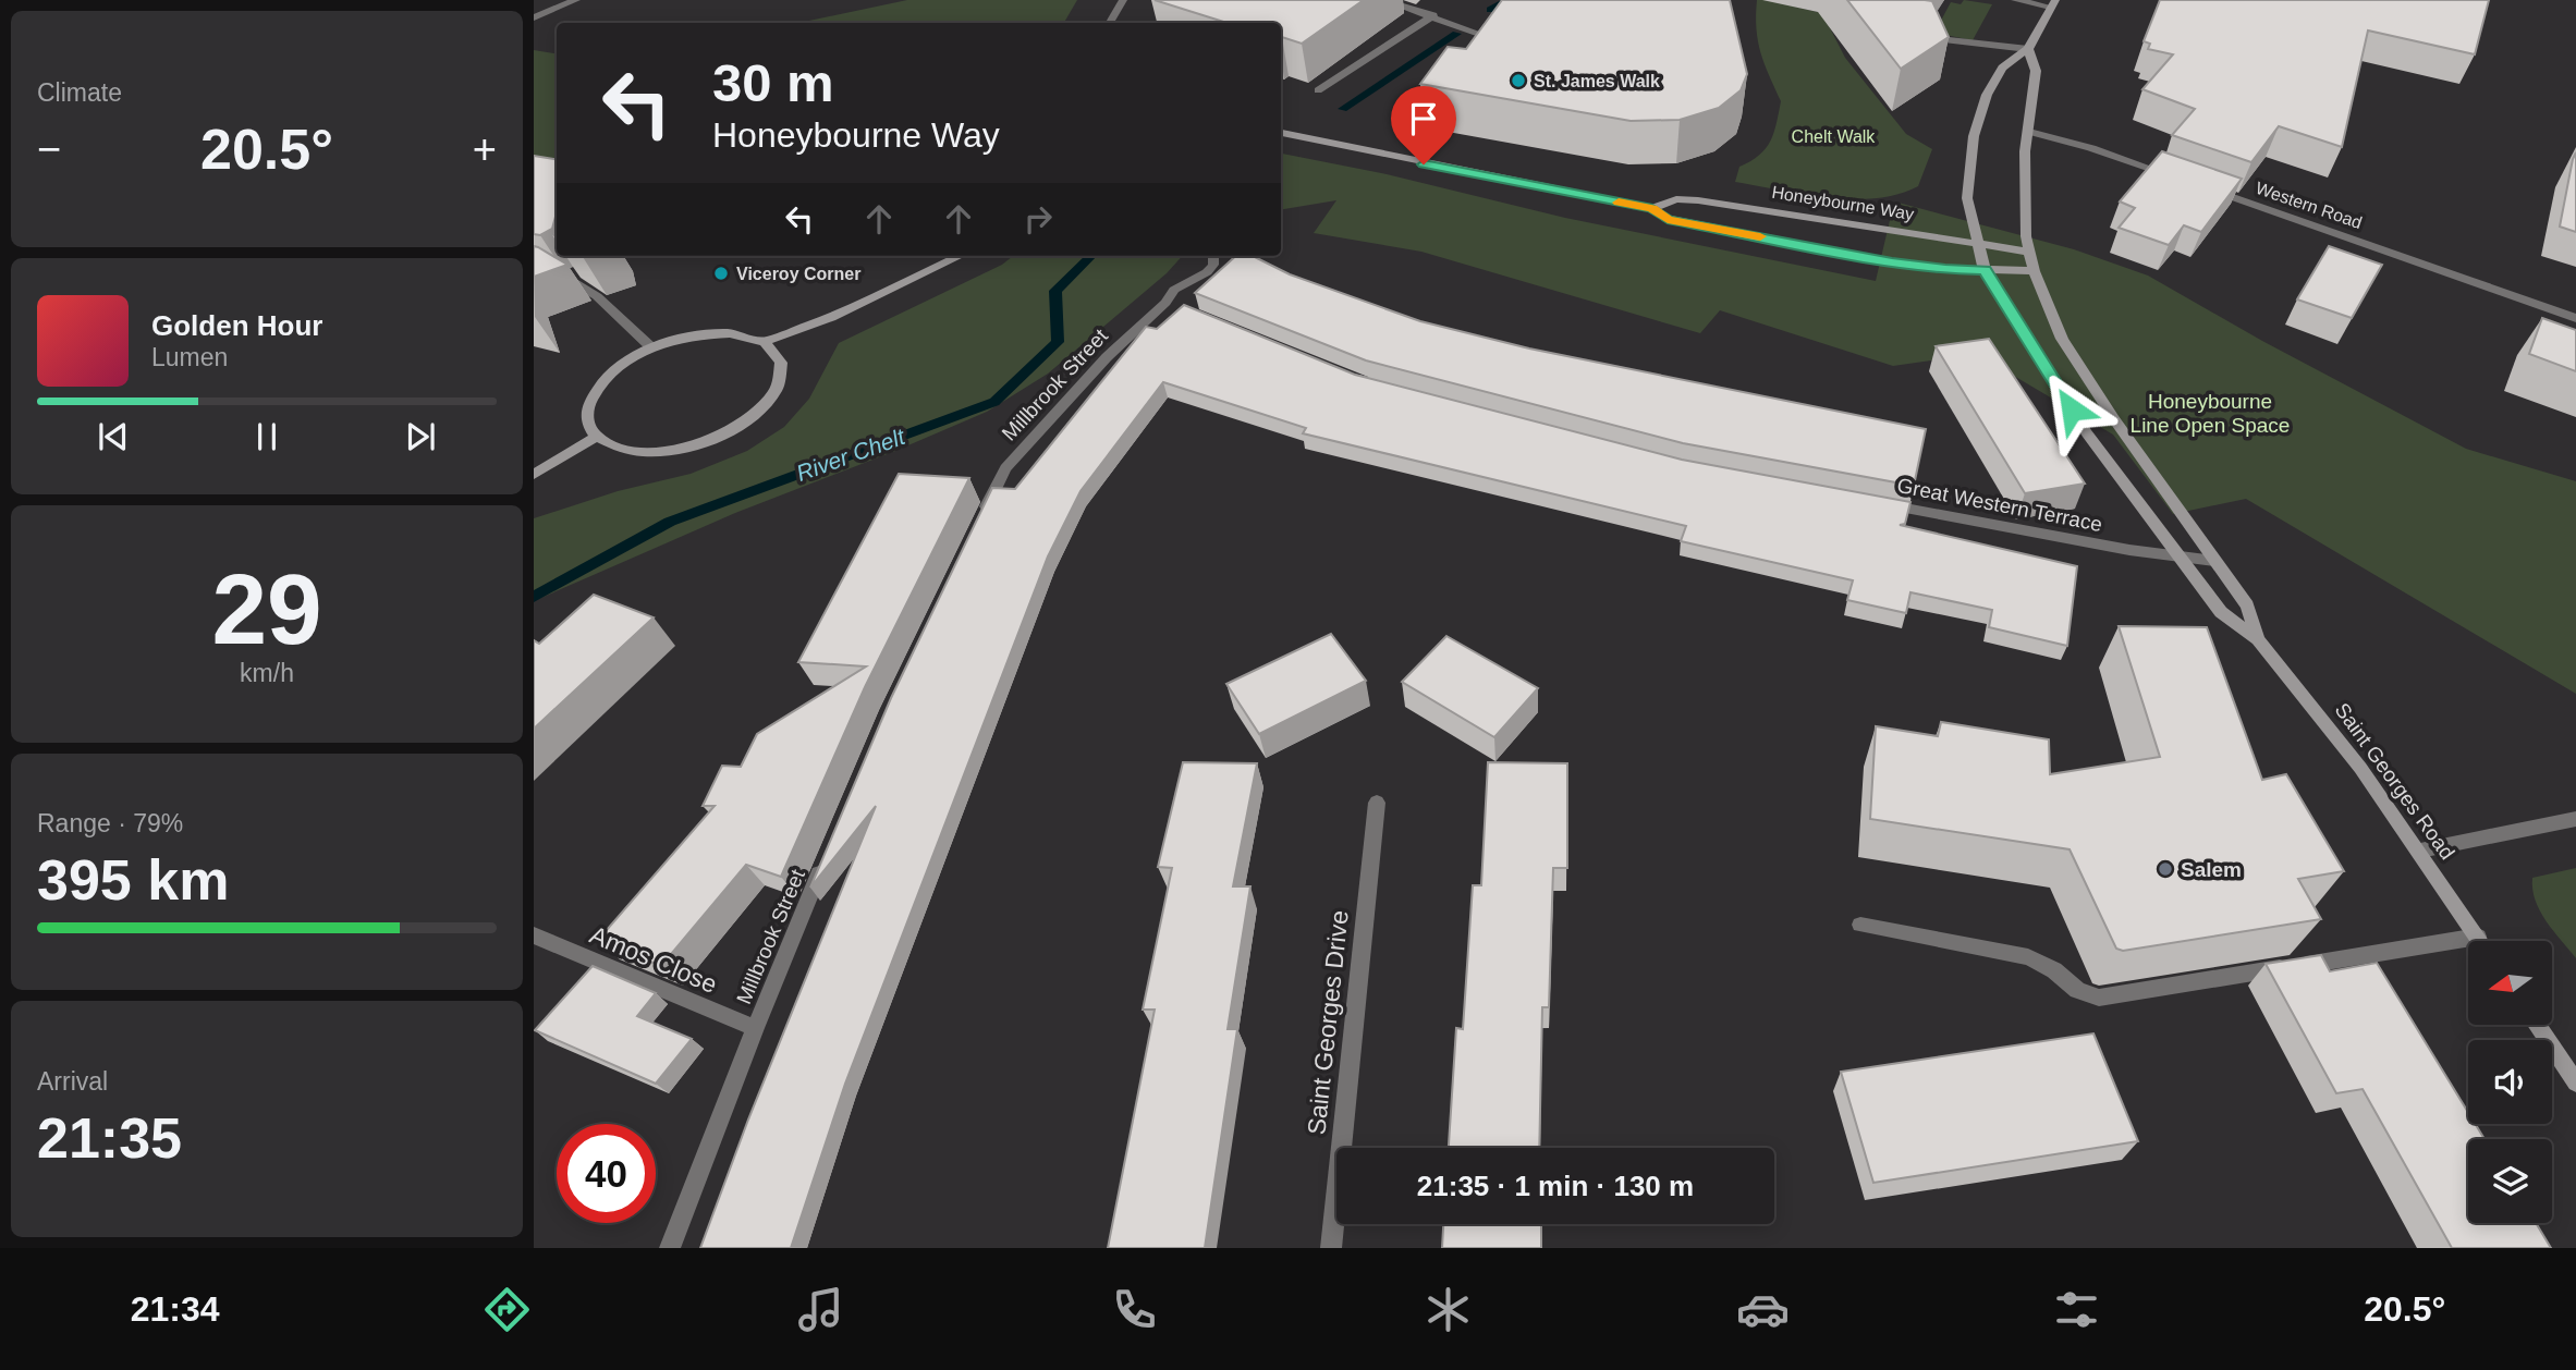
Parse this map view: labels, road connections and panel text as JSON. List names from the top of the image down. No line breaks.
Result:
{"streets":{"street":["Honeybourne Way","Western Road","Millbrook Street","Great Western Terrace","Saint Georges Road","Amos Close","Saint Georges Drive"]},"crossings":[["Honeybourne Way","Saint Georges Road"],["Millbrook Street","Amos Close"],["Great Western Terrace","Saint Georges Road"]],"water":["River Chelt"],"parks":["Chelt Walk","Honeybourne Line Open Space"],"places":["St. James Walk","Viceroy Corner","Salem"],"north":"left","page":{"tile":["Climate",["29","km/h"],["Range · 79%","395 km"],["Arrival","21:35"]],"turn":["30 m","Honeybourne Way"],"heat":["−","20.5°","+"],"song":["Golden Hour","Lumen"],"limit":"40","trip":"21:35 · 1 min · 130 m","tabs":["21:34","20.5°"]}}
